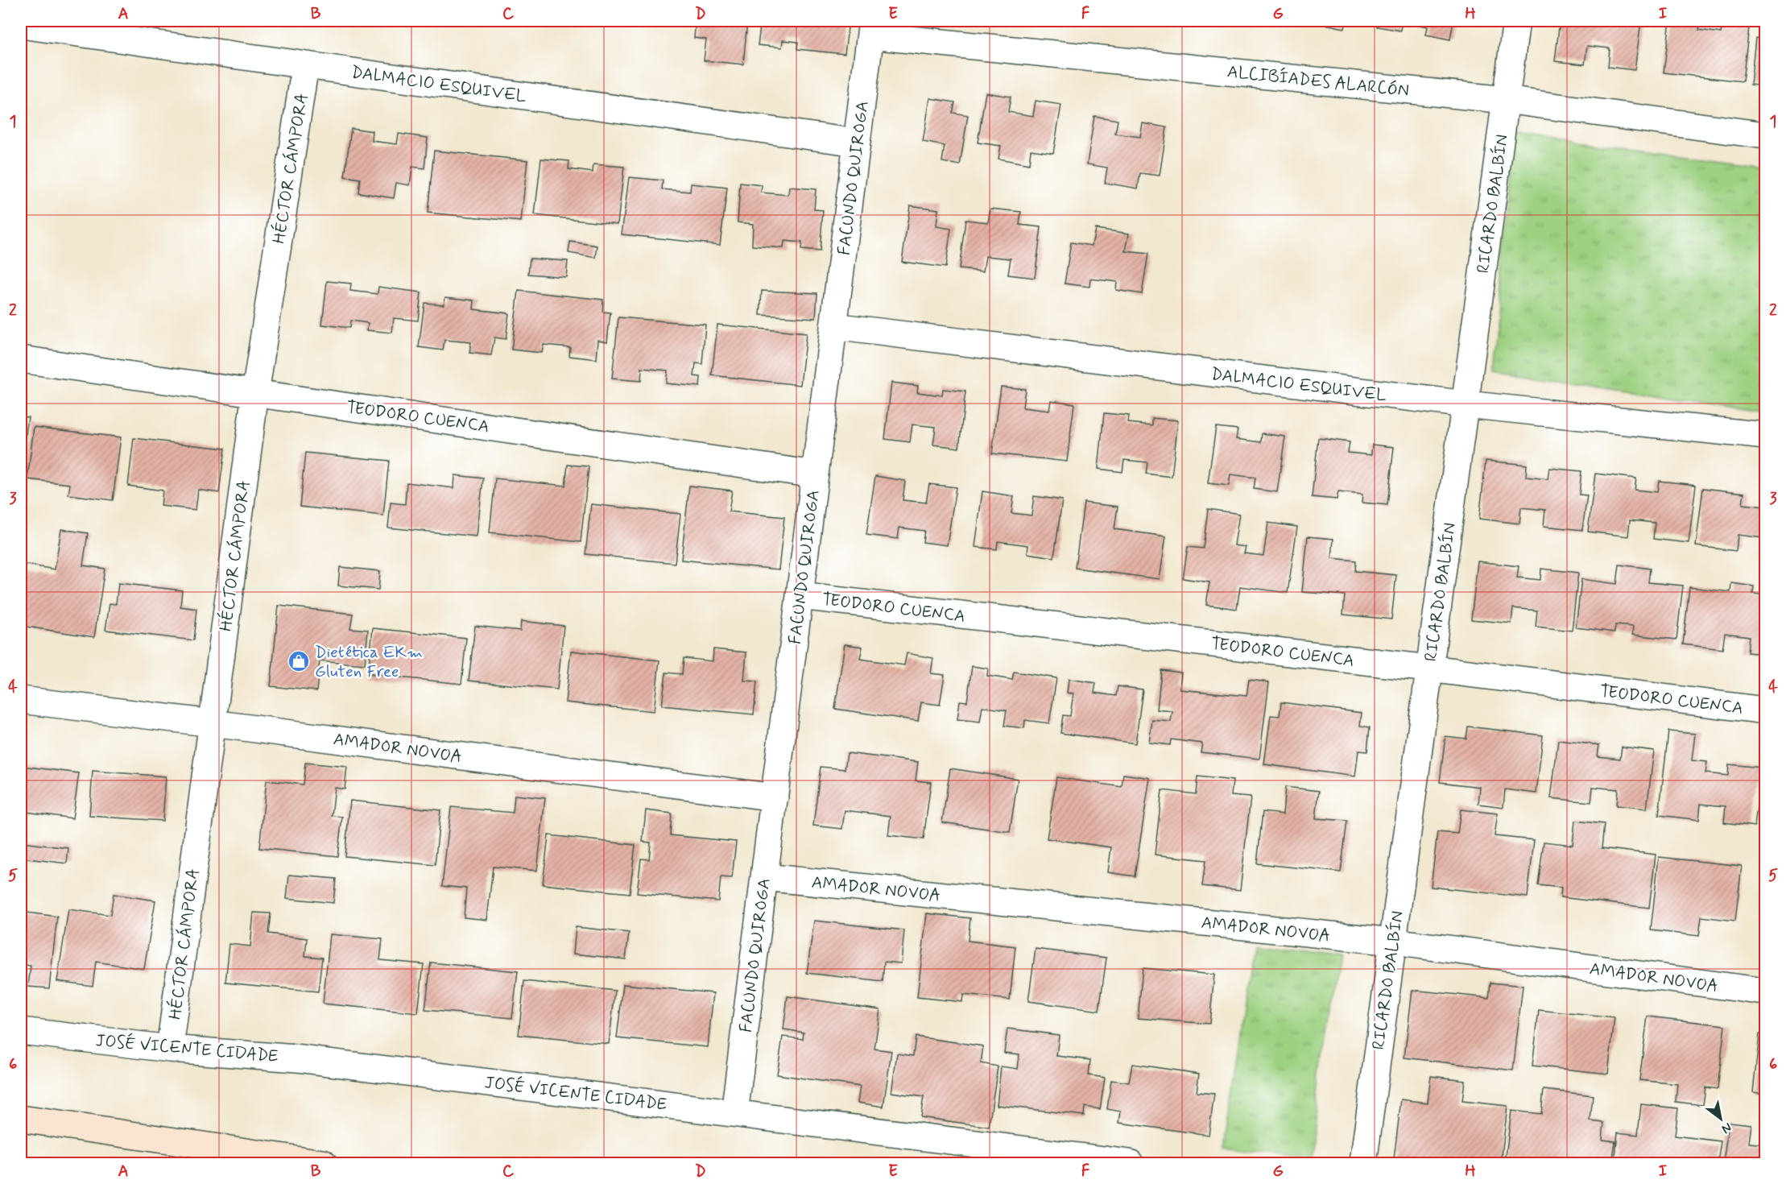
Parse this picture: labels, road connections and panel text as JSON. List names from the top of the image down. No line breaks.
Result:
{"streets":{"street":["ALCIBÍADES ALARCÓN","DALMACIO ESQUIVEL","HÉCTOR CÁMPORA","FACUNDO QUIROGA","RICARDO BALBÍN","TEODORO CUENCA","AMADOR NOVOA","JOSÉ VICENTE CIDADE"]},"crossings":[["ALCIBÍADES ALARCÓN","FACUNDO QUIROGA"],["ALCIBÍADES ALARCÓN","RICARDO BALBÍN"],["DALMACIO ESQUIVEL","HÉCTOR CÁMPORA"],["DALMACIO ESQUIVEL","FACUNDO QUIROGA"],["DALMACIO ESQUIVEL","RICARDO BALBÍN"],["HÉCTOR CÁMPORA","TEODORO CUENCA"],["HÉCTOR CÁMPORA","AMADOR NOVOA"],["HÉCTOR CÁMPORA","JOSÉ VICENTE CIDADE"],["FACUNDO QUIROGA","TEODORO CUENCA"],["FACUNDO QUIROGA","AMADOR NOVOA"],["FACUNDO QUIROGA","JOSÉ VICENTE CIDADE"],["RICARDO BALBÍN","TEODORO CUENCA"],["RICARDO BALBÍN","AMADOR NOVOA"]],"places":{"shop":["Dietética EKm Gluten Free"]},"north":"bottom right","grid":{"columns":["A","B","C","D","E","F","G","H","I"],"rows":["1","2","3","4","5","6"]}}
